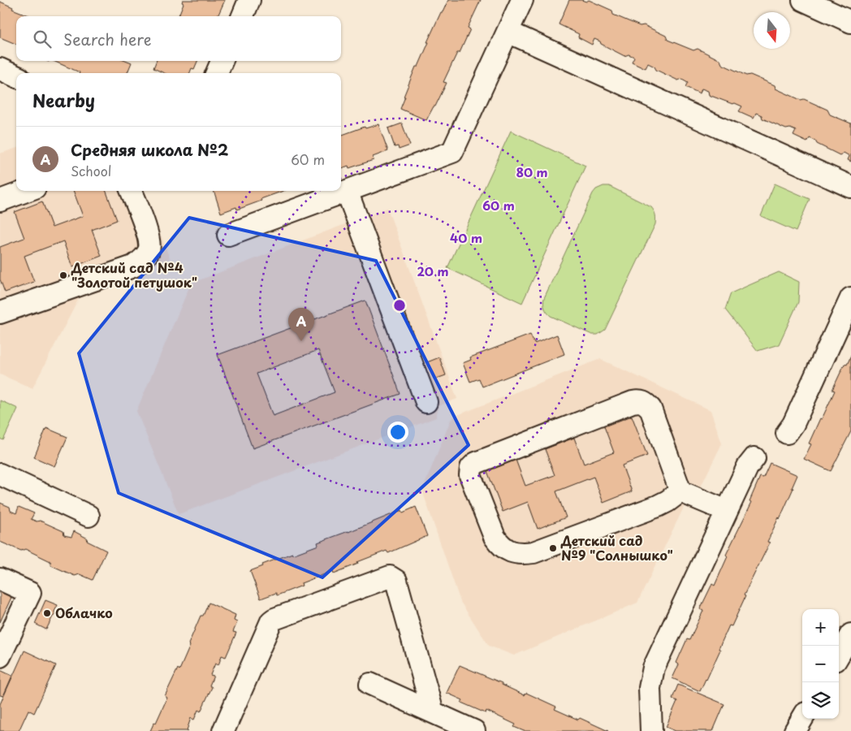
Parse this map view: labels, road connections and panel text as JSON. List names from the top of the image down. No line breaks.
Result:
{"places":["Детский сад №4 \"Золотой петушок\"","Детский сад №9 \"Солнышко\"","Облачко"],"north":"bottom","page":{"search":"Search here","heading":"Nearby","list":[{"mark":"A","name":"Средняя школа №2","note":"School","value":"60 m"}],"pins":"A","map_buttons":["+","−"]},"rings":["80 m","60 m","40 m","20 m"]}
